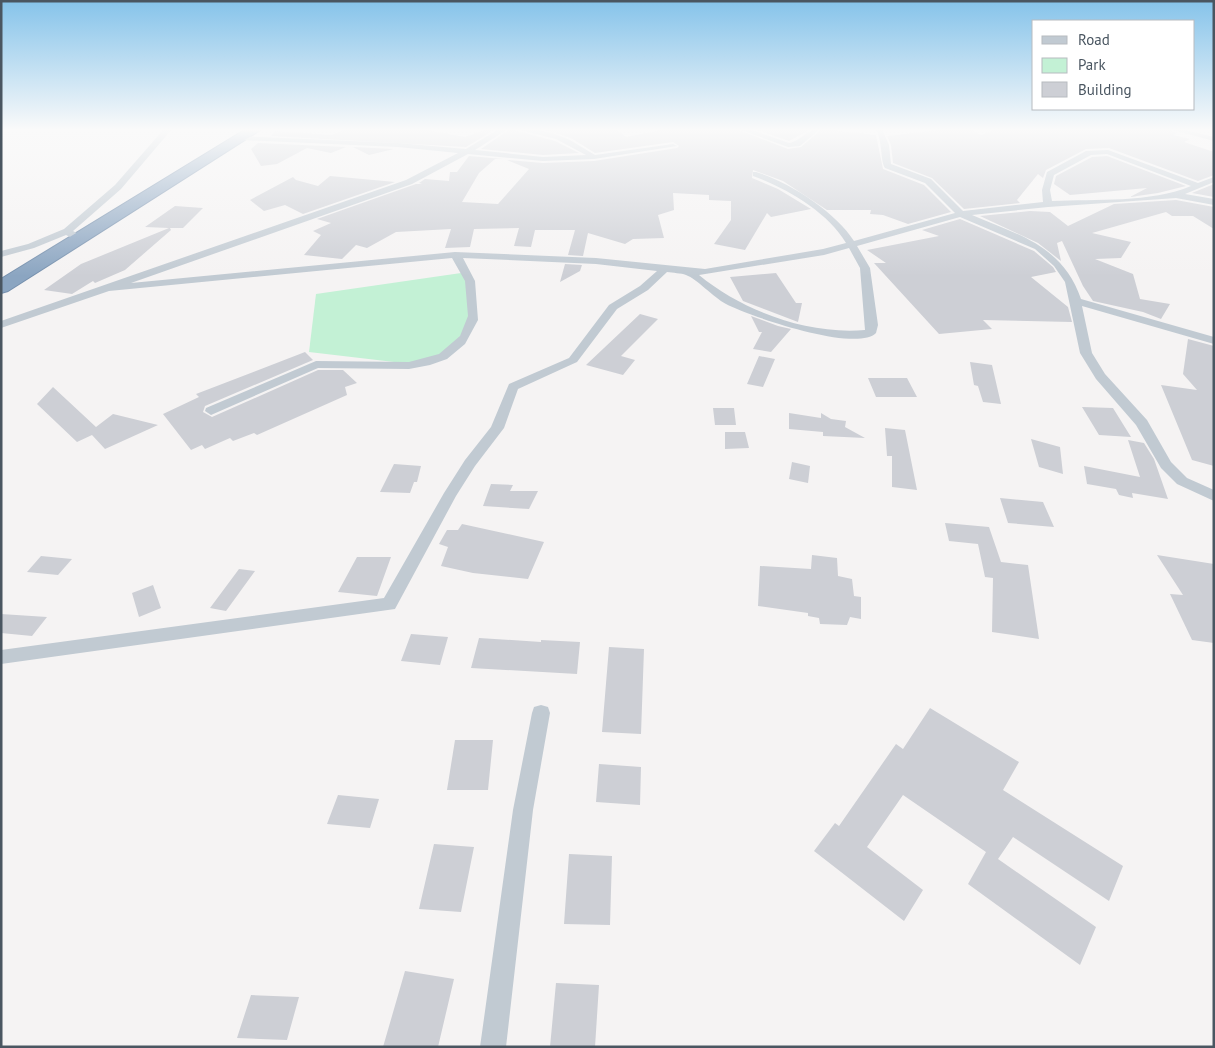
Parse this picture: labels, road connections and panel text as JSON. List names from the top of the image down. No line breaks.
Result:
{"legend":["Road","Park","Building"]}
